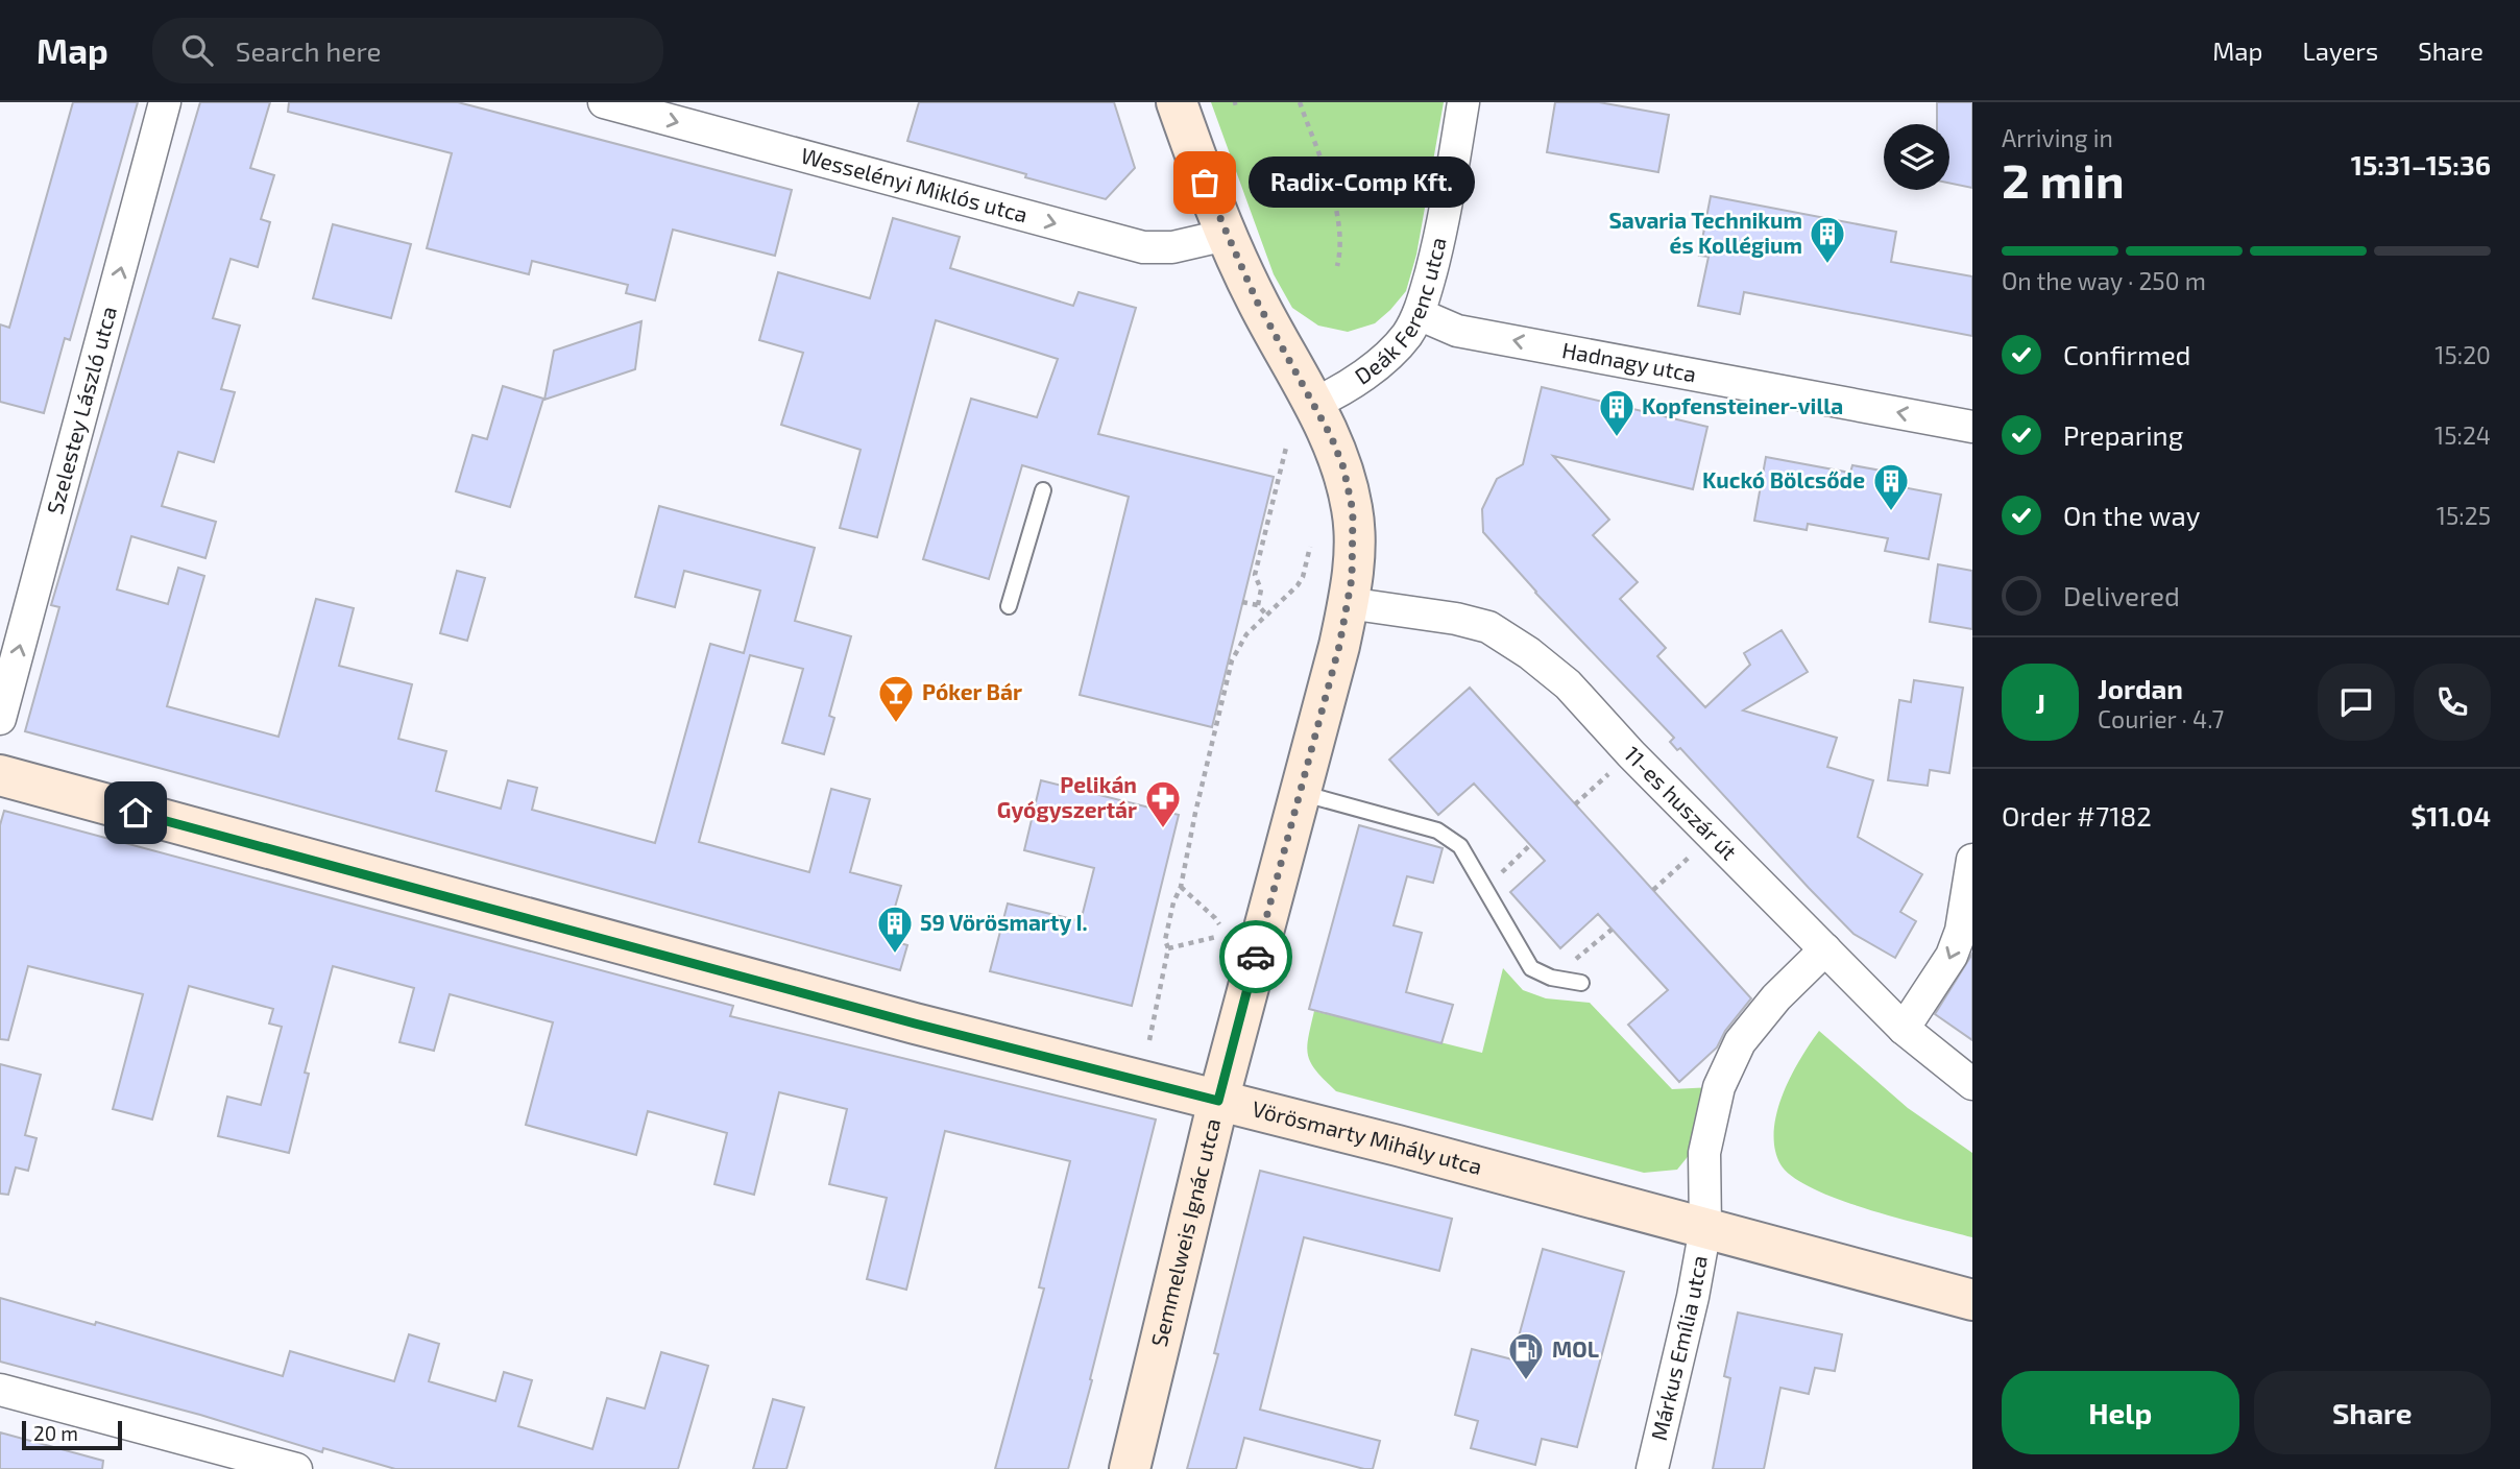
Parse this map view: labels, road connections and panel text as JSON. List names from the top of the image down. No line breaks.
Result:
{"streets":{"main road":["Vörösmarty Mihály utca","Semmelweis Ignác utca"],"street":["Wesselényi Miklós utca","Deák Ferenc utca","Hadnagy utca","Szelestey László utca","11-es huszár út","Márkus Emília utca"]},"crossings":[["Wesselényi Miklós utca","Semmelweis Ignác utca"],["Deák Ferenc utca","Hadnagy utca"],["Deák Ferenc utca","Semmelweis Ignác utca"],["11-es huszár út","Semmelweis Ignác utca"],["11-es huszár út","Márkus Emília utca"],["Vörösmarty Mihály utca","Semmelweis Ignác utca"],["Vörösmarty Mihály utca","Márkus Emília utca"]],"one_way":["Wesselényi Miklós utca","Hadnagy utca","Szelestey László utca"],"places":{"other":["Radix-Comp Kft."],"building":["Savaria Technikum és Kollégium","Kopfensteiner-villa","Kuckó Bölcsőde","59 Vörösmarty I."],"bar":["Póker Bár"],"pharmacy":["Pelikán Gyógyszertár"],"fuel station":["MOL"]},"scale_bar":"20 m","page":{"header":"Map","search":"Search here","nav":["Map","Layers","Share"],"heading":["2 min","Arriving in","15:31–15:36"],"panel":["Jordan","Courier · 4.7","Order #7182","$11.04"],"bubble":"Radix-Comp Kft.","bar":"On the way · 250 m","list":[["Confirmed","15:20"],["Preparing","15:24"],["On the way","15:25"],"Delivered"],"round":"J","buttons":["Help","Share"],"scale":"20 m"}}
